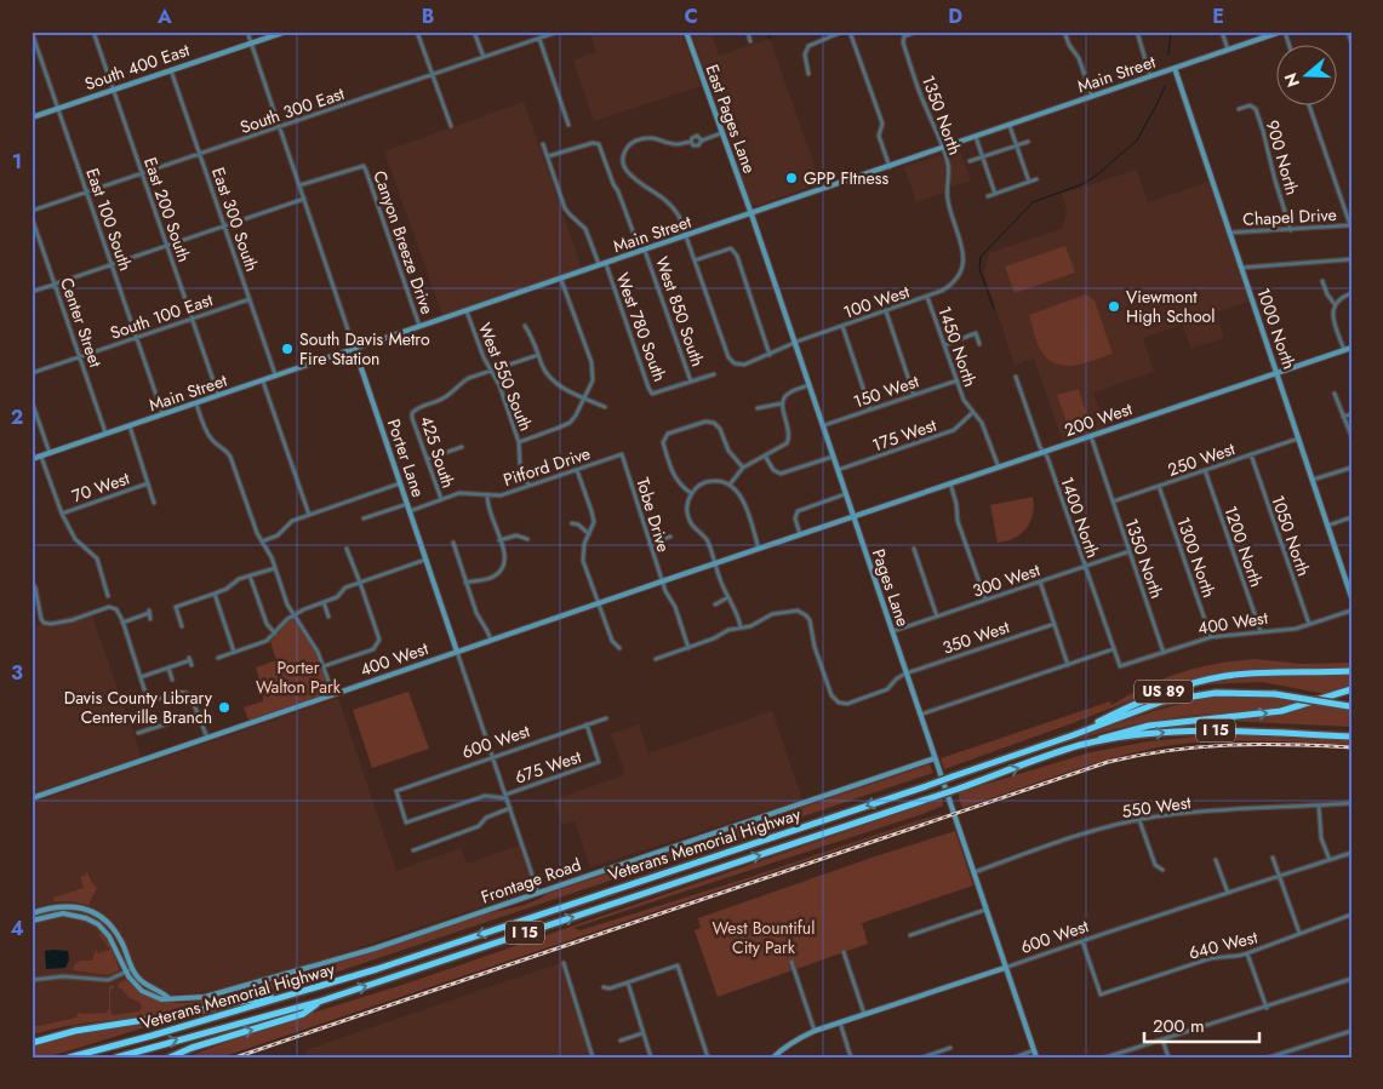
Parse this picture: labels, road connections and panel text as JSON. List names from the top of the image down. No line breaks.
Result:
{"streets":{"highway":["US 89","I 15","Veterans Memorial Highway"],"street":["South 400 East","Main Street","South 300 East","1350 North","East Pages Lane","900 North","East 200 South","Chapel Drive","East 100 South","East 300 South","Canyon Breeze Drive","100 West","West 850 South","South 100 East","Center Street","West 780 South","1000 North","1450 North","West 550 South","150 West","200 West","175 West","425 South","Porter Lane","250 West","Pitford Drive","70 West","Tobe Drive","1400 North","1050 North","1200 North","1300 North","300 West","Pages Lane","400 West","350 West","600 West","675 West","550 West","Frontage Road","640 West"]},"crossings":[["South 400 East","East 200 South"],["South 400 East","East 100 South"],["South 400 East","East 300 South"],["South 400 East","Porter Lane"],["Main Street","1350 North"],["Main Street","East Pages Lane"],["Main Street","East 200 South"],["Main Street","East 100 South"],["Main Street","East 300 South"],["Main Street","Canyon Breeze Drive"],["Main Street","100 West"],["Main Street","West 850 South"],["Main Street","Center Street"],["Main Street","West 780 South"],["Main Street","1000 North"],["Main Street","West 550 South"],["Main Street","Porter Lane"],["Main Street","Pages Lane"],["South 300 East","East 200 South"],["South 300 East","East 100 South"],["South 300 East","East 300 South"],["South 300 East","Porter Lane"],["1350 North","100 West"],["1350 North","200 West"],["1350 North","250 West"],["1350 North","300 West"],["1350 North","400 West"],["East Pages Lane","Pages Lane"],["900 North","Chapel Drive"],["East 200 South","South 100 East"],["Chapel Drive","1000 North"],["East 100 South","South 100 East"],["East 300 South","South 100 East"],["Canyon Breeze Drive","Porter Lane"],["100 West","1450 North"],["100 West","Pages Lane"],["West 850 South","West 780 South"],["South 100 East","Center Street"],["1000 North","200 West"],["1000 North","250 West"],["1450 North","150 West"],["1450 North","200 West"],["1450 North","175 West"],["West 550 South","425 South"],["West 550 South","Pitford Drive"],["150 West","Pages Lane"],["200 West","1400 North"],["200 West","Pages Lane"],["175 West","Pages Lane"],["425 South","Pitford Drive"],["Porter Lane","Pitford Drive"],["Porter Lane","400 West"],["Porter Lane","600 West"],["Porter Lane","675 West"],["Porter Lane","Frontage Road"],["250 West","1050 North"],["250 West","1200 North"],["250 West","1300 North"],["Pitford Drive","Tobe Drive"],["Tobe Drive","400 West"],["1400 North","300 West"],["1400 North","400 West"],["1050 North","400 West"],["1200 North","400 West"],["1300 North","400 West"],["300 West","Pages Lane"],["Pages Lane","350 West"],["Pages Lane","600 West"],["Pages Lane","550 West"],["Pages Lane","Frontage Road"],["US 89","Veterans Memorial Highway"],["600 West","675 West"],["600 West","640 West"]],"parks":["Porter Walton Park","West Bountiful City Park"],"places":["GPP FItness","Viewmont High School","South Davis Metro Fire Station","Davis County Library Centerville Branch"],"scale_bar":"200 m","north":"left","grid":{"columns":["A","B","C","D","E"],"rows":["1","2","3","4"]}}
